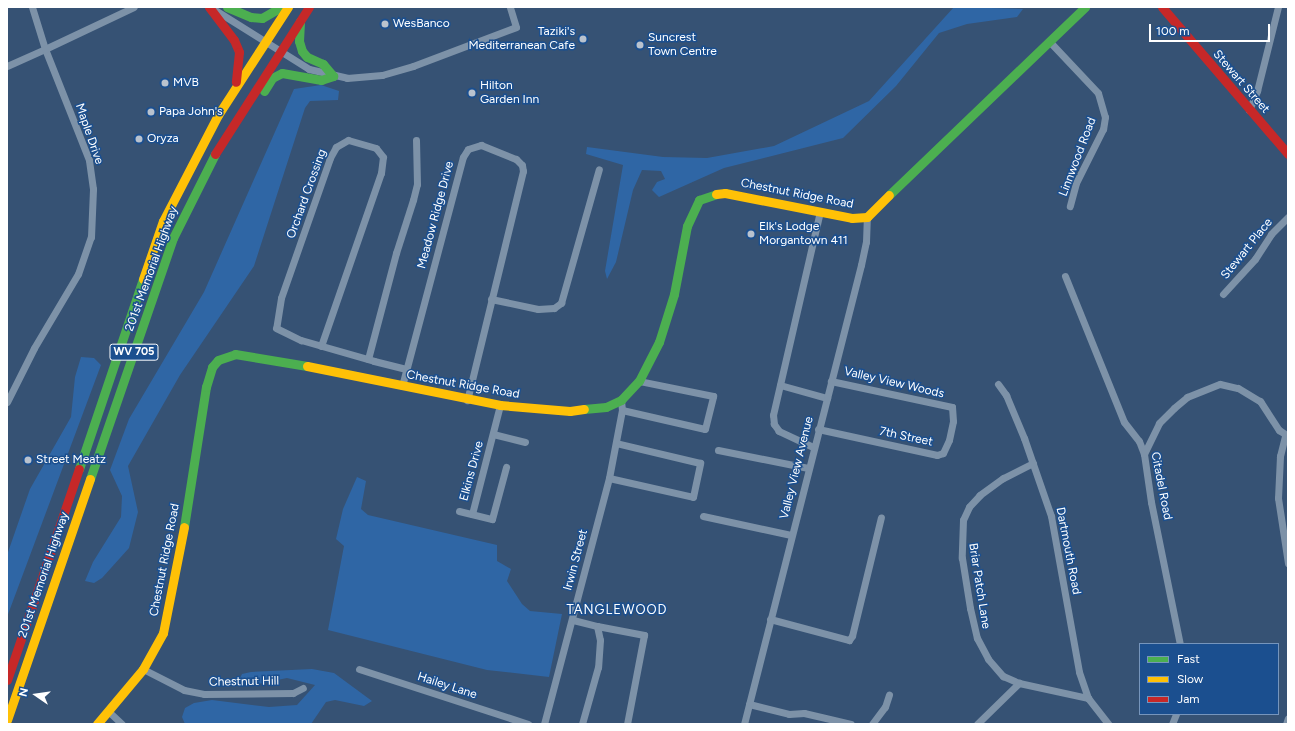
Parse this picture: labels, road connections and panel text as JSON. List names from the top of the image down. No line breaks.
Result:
{"streets":{"main road":["Stewart Street","Chestnut Ridge Road","201st Memorial Highway","WV 705"],"street":["Maple Drive","Linnwood Road","Orchard Crossing","Meadow Ridge Drive","Stewart Place","Valley View Woods","7th Street","Valley View Avenue","Elkins Drive","Citadel Road","Dartmouth Road","Irwin Street","Briar Patch Lane","Chestnut Hill","Hailey Lane"]},"crossings":[["Linnwood Road","Chestnut Ridge Road"],["Orchard Crossing","Meadow Ridge Drive"],["Chestnut Ridge Road","Meadow Ridge Drive"],["Chestnut Ridge Road","Valley View Avenue"],["Chestnut Ridge Road","Elkins Drive"],["Chestnut Ridge Road","Irwin Street"],["Chestnut Ridge Road","Chestnut Hill"],["Valley View Woods","7th Street"],["Valley View Woods","Valley View Avenue"],["7th Street","Valley View Avenue"],["Dartmouth Road","Briar Patch Lane"]],"districts":["TANGLEWOOD"],"places":["WesBanco","Taziki's Mediterranean Cafe","Suncrest Town Centre","MVB","Hilton Garden Inn","Papa John's","Oryza","Elk's Lodge Morgantown 411","Street Meatz"],"legend":["Fast","Slow","Jam"],"scale_bar":"100 m","north":"left"}
